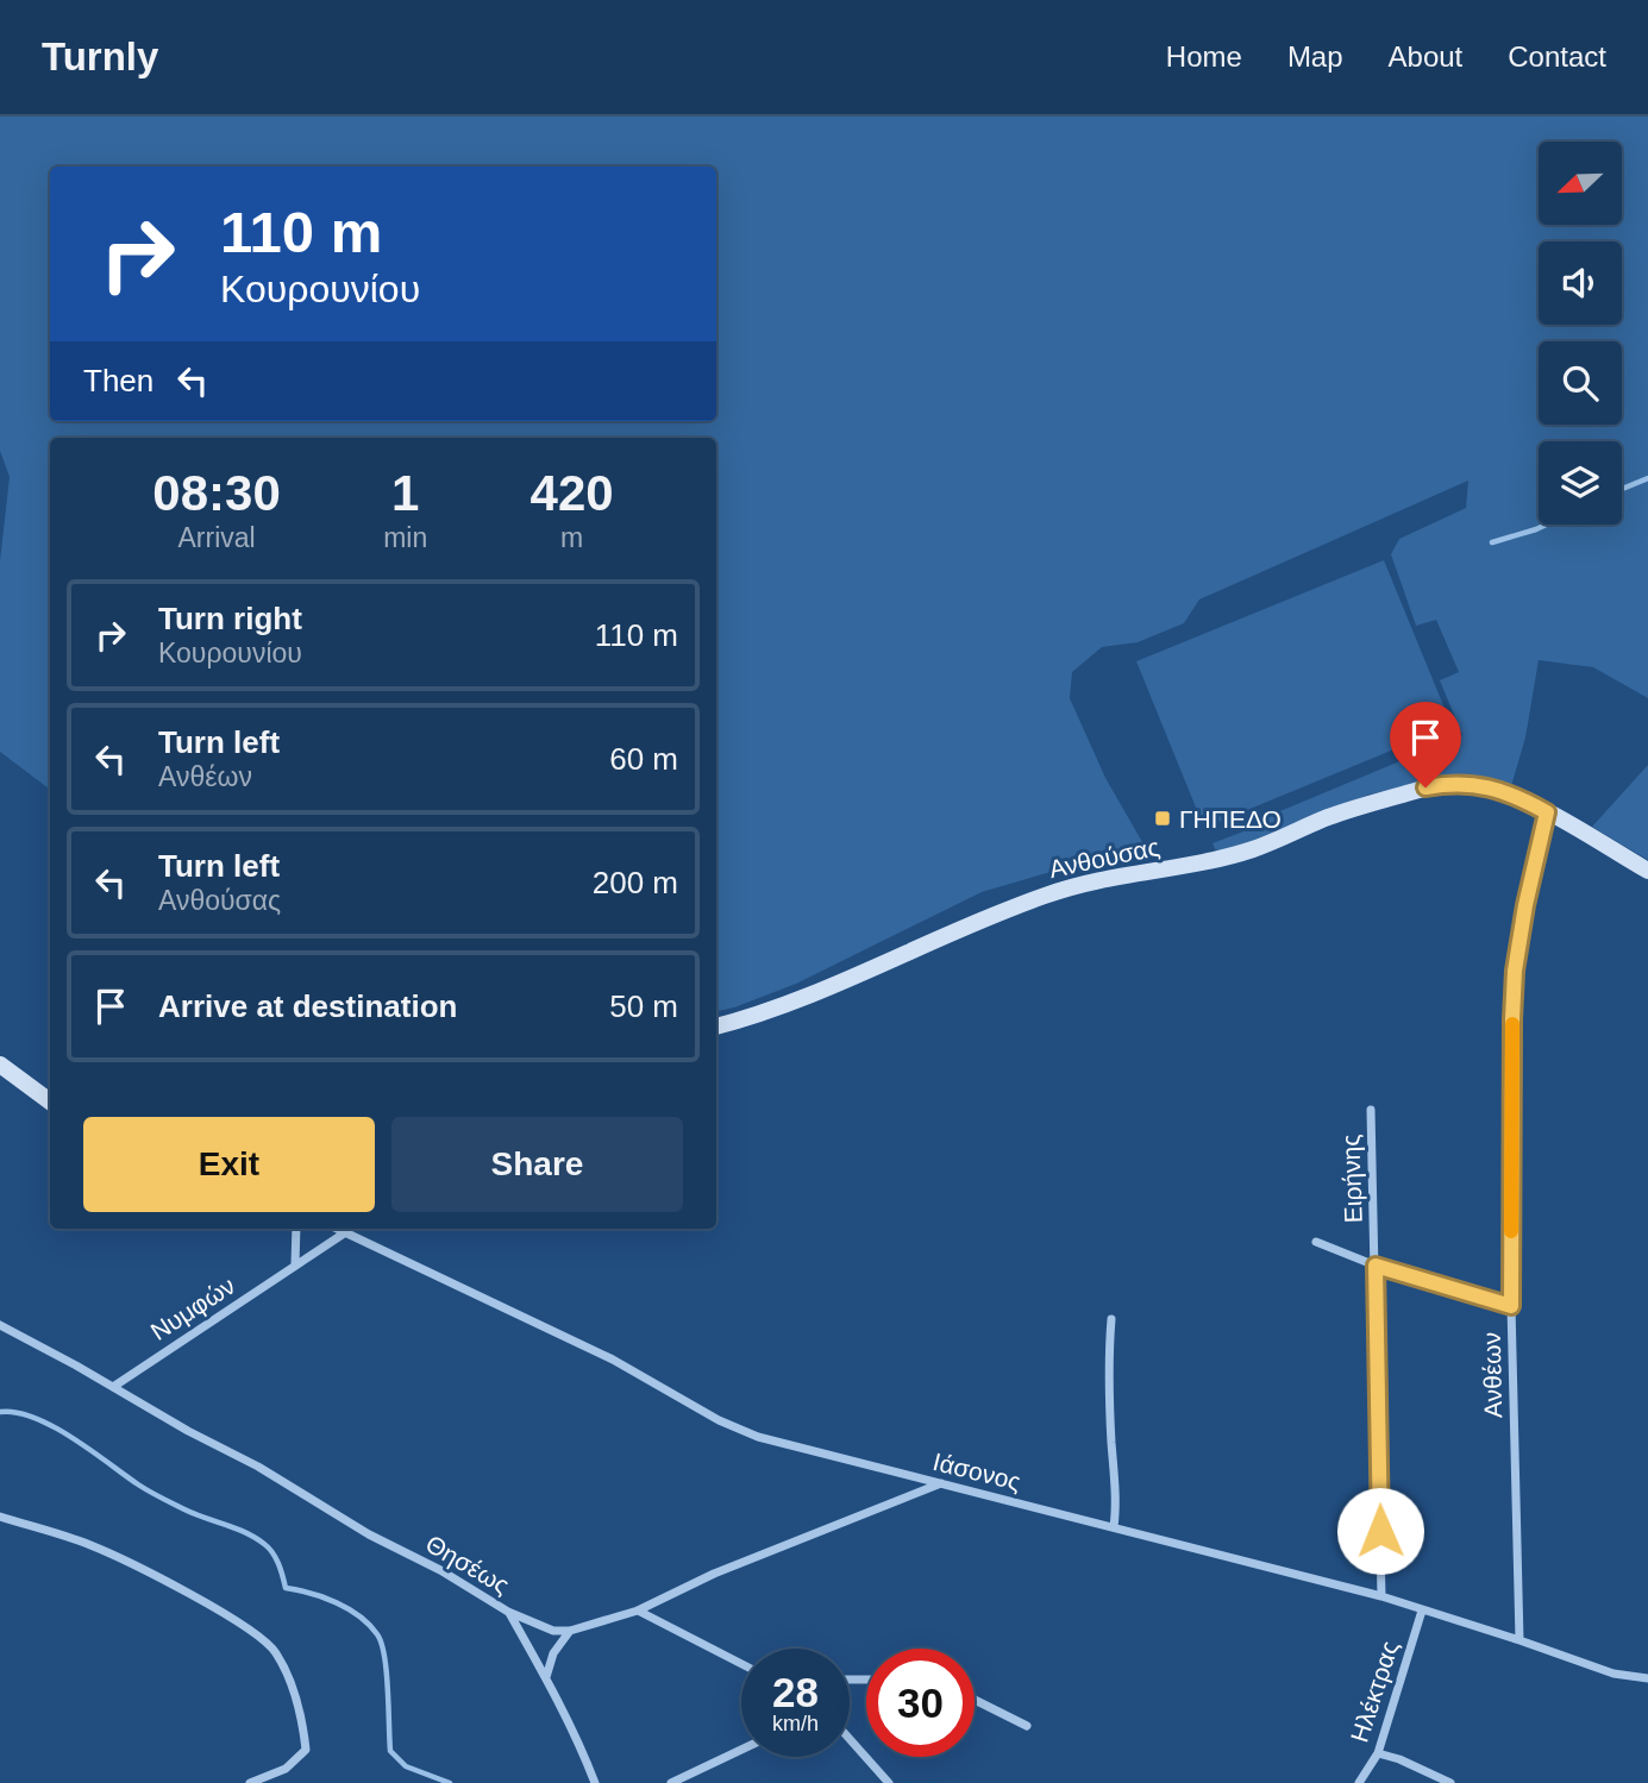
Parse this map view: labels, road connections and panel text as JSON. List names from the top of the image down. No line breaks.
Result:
{"streets":{"street":["Ανθούσας","Ειρήνης","Νυμφών","Ανθέων","Ιάσονος","Θησέως","Ηλέκτρας"]},"crossings":[["Ανθούσας","Ανθέων"],["Ειρήνης","Ιάσονος"],["Νυμφών","Ιάσονος"],["Νυμφών","Θησέως"],["Ανθέων","Ιάσονος"],["Ιάσονος","Ηλέκτρας"]],"places":{"transit":["ΓΗΠΕΔΟ"]},"north":"bottom left","page":{"header":"Turnly","nav":["Home","Map","About","Contact"],"turn":["110 m","Κουρουνίου"],"then":"Then","eta":["08:30","Arrival","1","min","420","m"],"list":[{"name":"Turn right","note":"Κουρουνίου","value":"110 m"},{"name":"Turn left","note":"Ανθέων","value":"60 m"},{"name":"Turn left","note":"Ανθούσας","value":"200 m"},{"name":"Arrive at destination","value":"50 m"}],"buttons":["Exit","Share"],"speed":"28 km/h","limit":"30"}}
